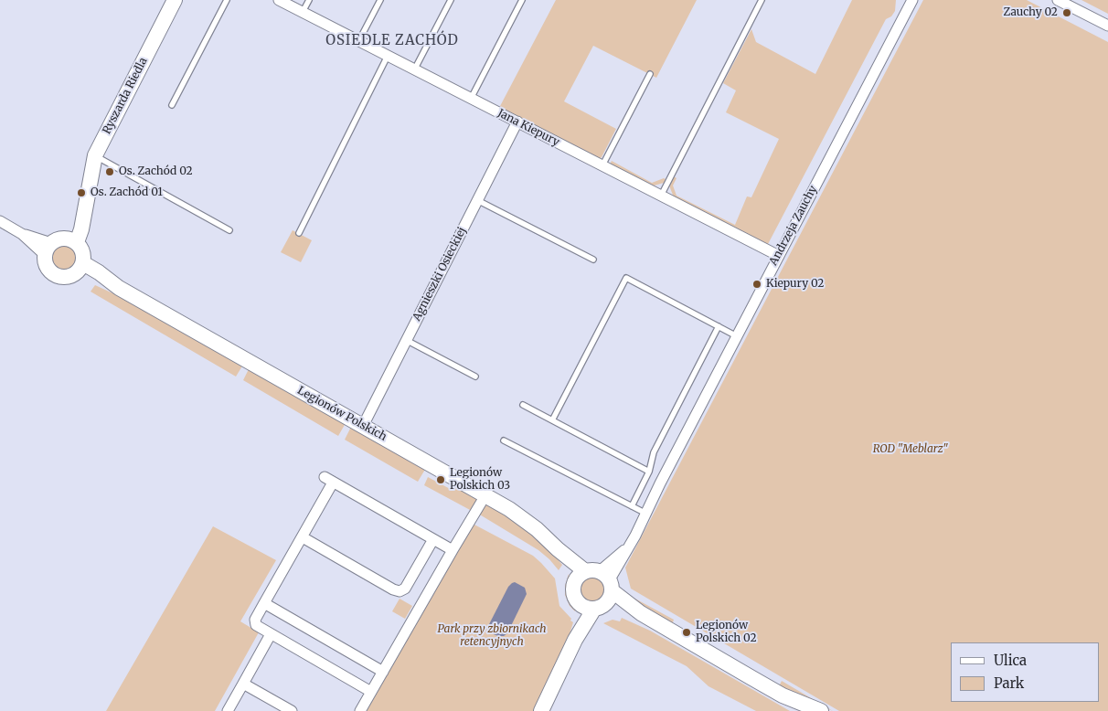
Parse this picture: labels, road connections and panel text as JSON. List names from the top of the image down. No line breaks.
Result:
{"streets":{"street":["Ryszarda Riedla","Jana Kiepury","Andrzeja Zauchy","Agnieszki Osieckiej","Legionów Polskich"]},"crossings":[["Ryszarda Riedla","Legionów Polskich"],["Jana Kiepury","Andrzeja Zauchy"],["Jana Kiepury","Agnieszki Osieckiej"],["Agnieszki Osieckiej","Legionów Polskich"]],"districts":["OSIEDLE ZACHÓD"],"parks":["ROD \"Meblarz\"","Park przy zbiornikach retencyjnych"],"places":["Zauchy 02","Os. Zachód 02","Os. Zachód 01","Kiepury 02","Legionów Polskich 03","Legionów Polskich 02"],"legend":["Ulica","Park"]}
